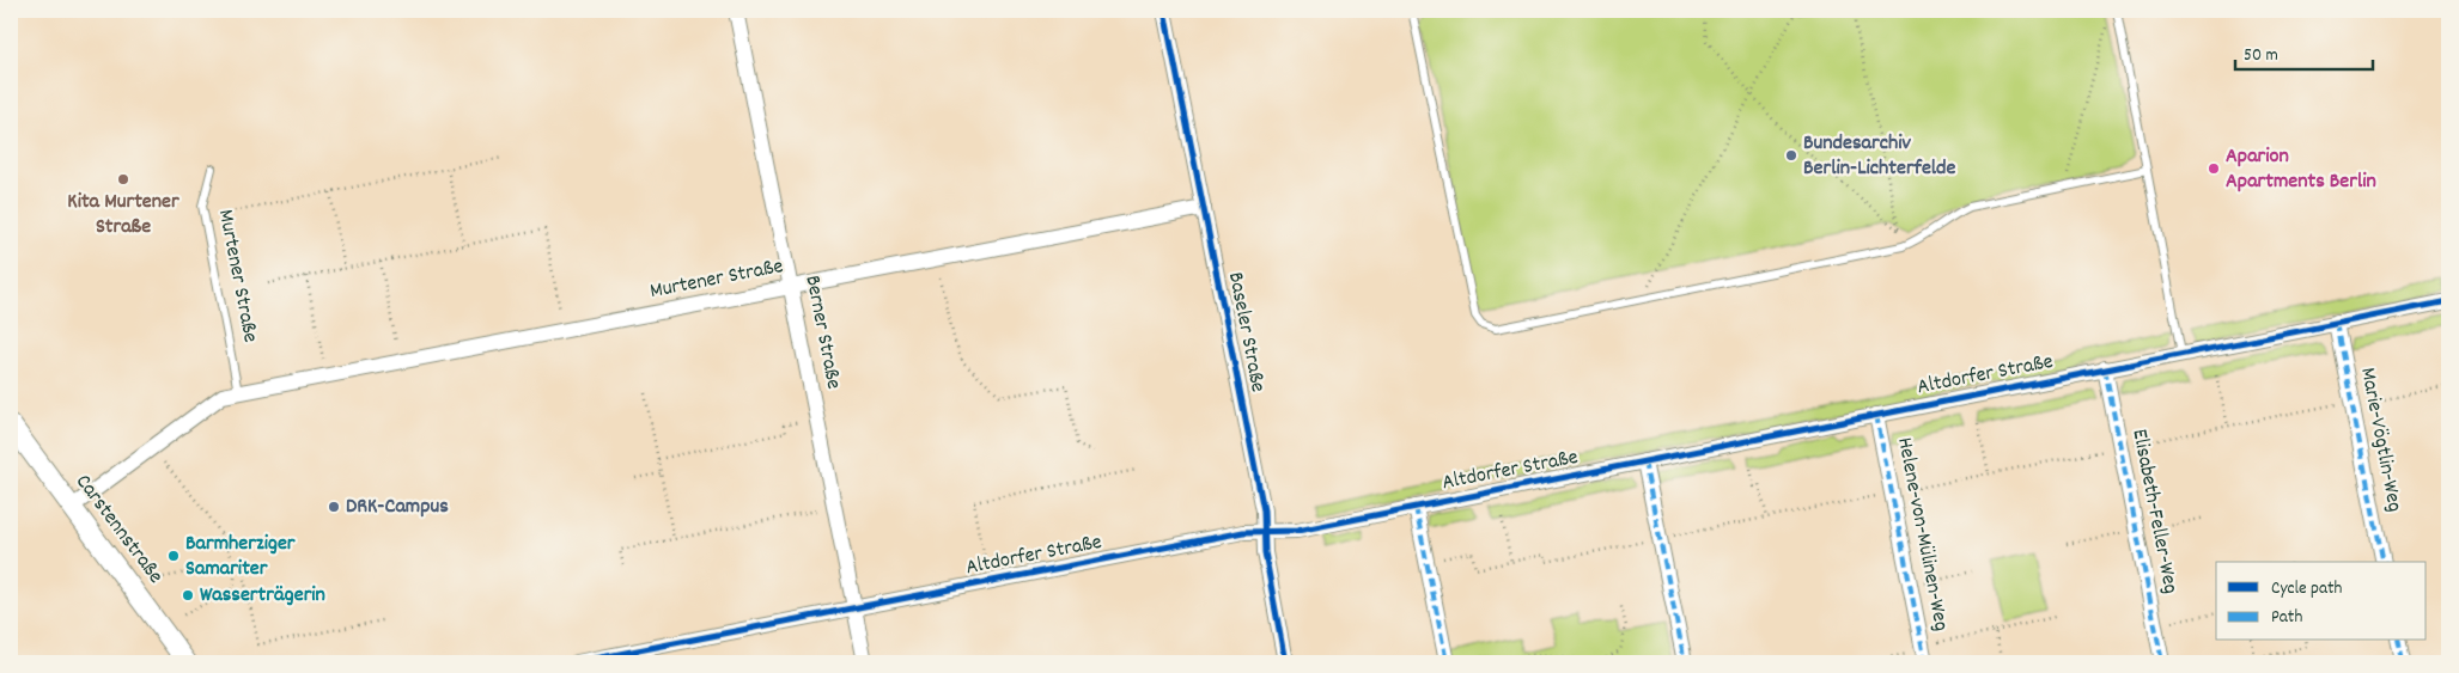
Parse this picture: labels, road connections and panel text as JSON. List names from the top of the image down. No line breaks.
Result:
{"streets":{"street":["Murtener Straße","Berner Straße","Baseler Straße","Altdorfer Straße","Marie-Vögtlin-Weg","Elisabeth-Feller-Weg","Carstennstraße","Helene-von-Mülinen-Weg"]},"crossings":[["Murtener Straße","Berner Straße"],["Murtener Straße","Baseler Straße"],["Murtener Straße","Carstennstraße"],["Berner Straße","Altdorfer Straße"],["Baseler Straße","Altdorfer Straße"],["Altdorfer Straße","Marie-Vögtlin-Weg"],["Altdorfer Straße","Elisabeth-Feller-Weg"],["Altdorfer Straße","Helene-von-Mülinen-Weg"]],"places":["Bundesarchiv Berlin-Lichterfelde","Aparion Apartments Berlin","Kita Murtener Straße","DRK-Campus","Barmherziger Samariter","Wasserträgerin"],"legend":["Cycle path","Path"],"scale_bar":"50 m"}
